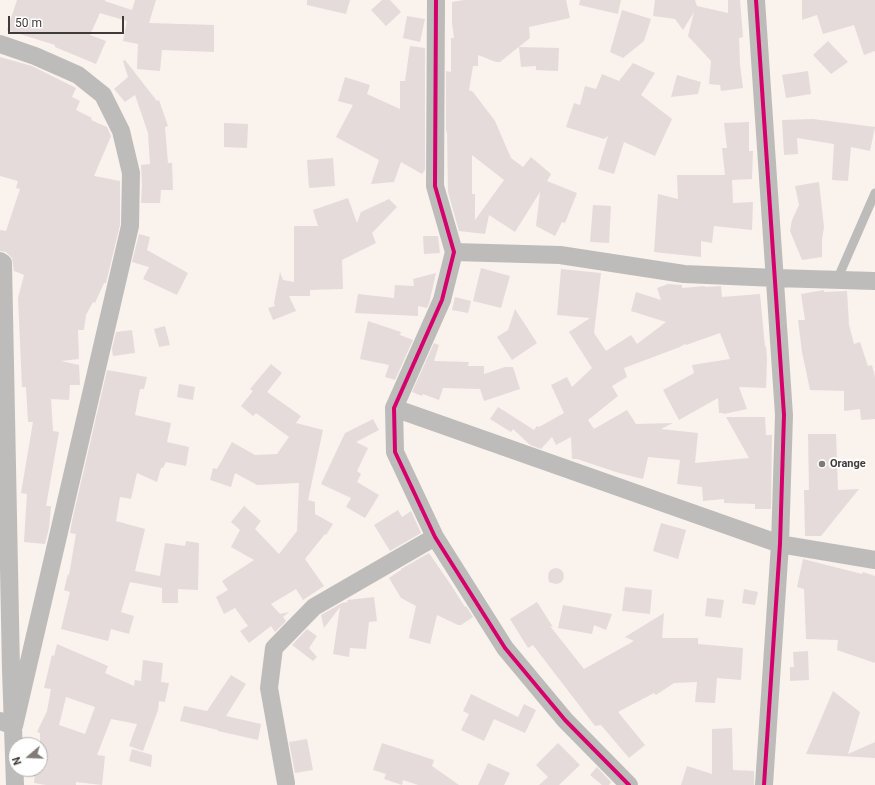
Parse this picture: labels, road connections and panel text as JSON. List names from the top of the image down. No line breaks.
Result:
{"places":["Orange"],"scale_bar":"50 m","north":"left"}
